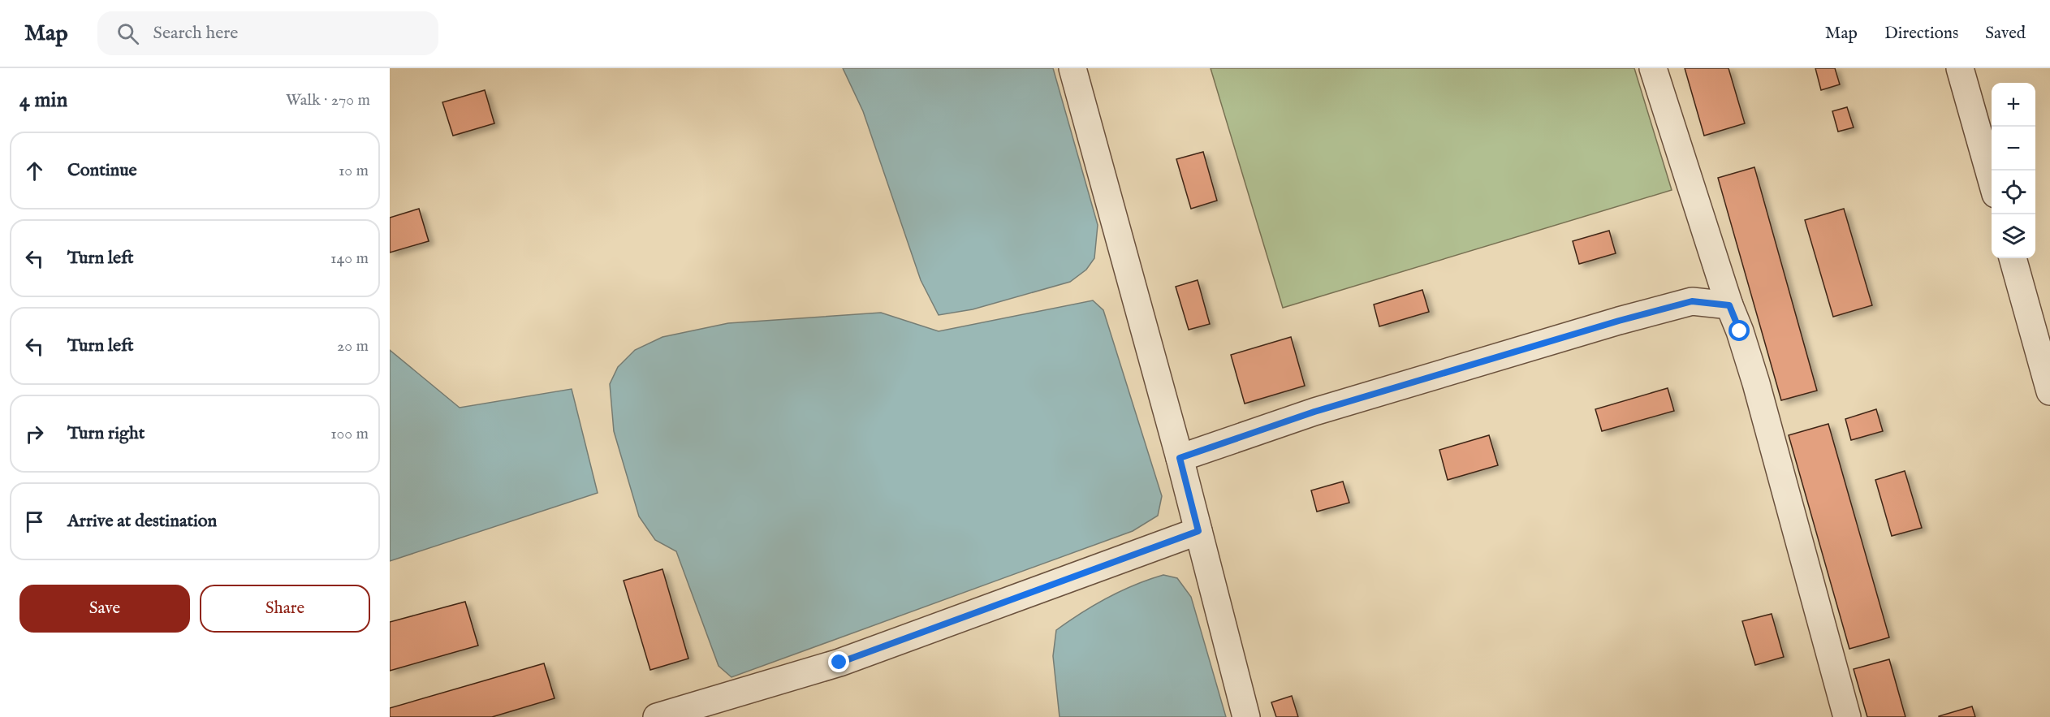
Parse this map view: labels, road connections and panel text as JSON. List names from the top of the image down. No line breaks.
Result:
{"page":{"header":"Map","search":"Search here","nav":["Map","Directions","Saved"],"heading":["4 min","Walk · 270 m"],"map_buttons":["+","−"],"list":[["Continue","10 m"],["Turn left","140 m"],["Turn left","20 m"],["Turn right","100 m"],"Arrive at destination"],"buttons":["Save","Share"]}}
